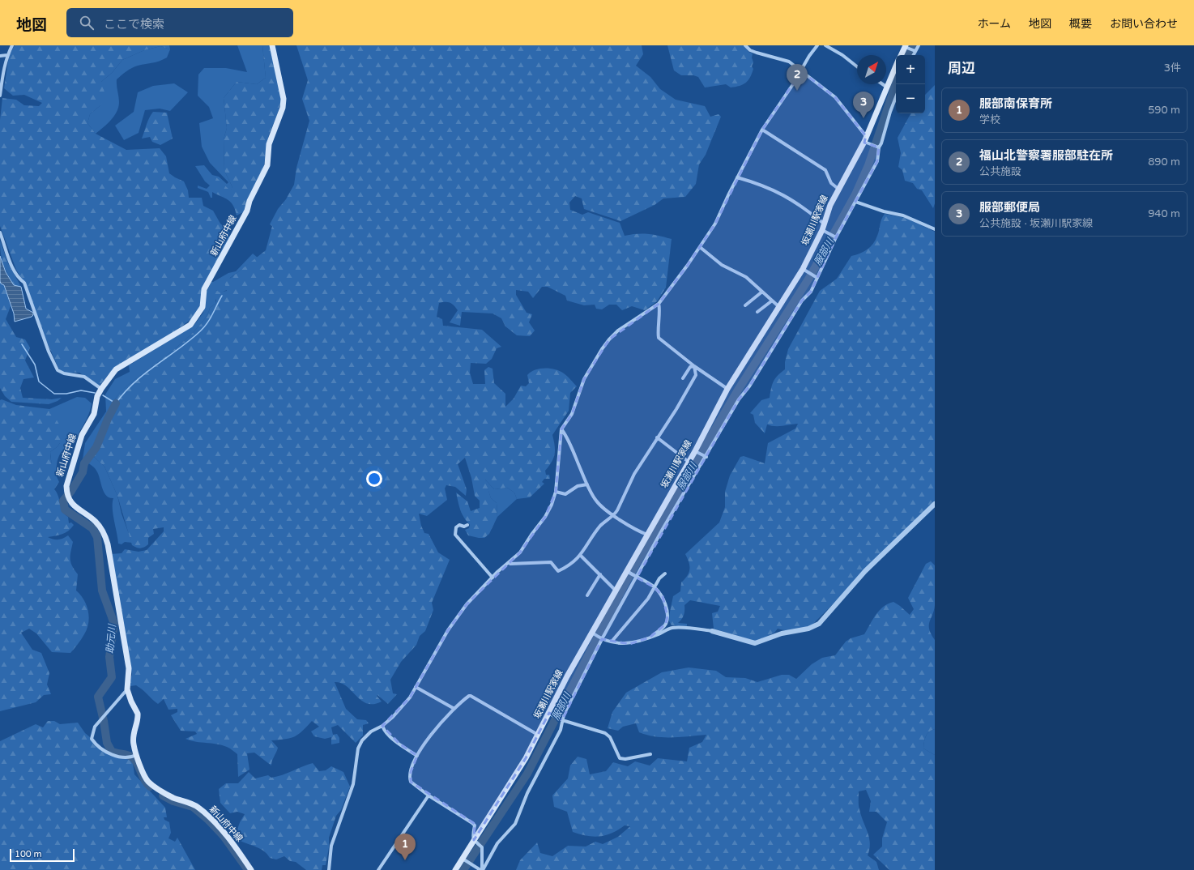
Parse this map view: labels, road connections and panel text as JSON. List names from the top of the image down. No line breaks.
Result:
{"streets":{"main road":["坂瀬川駅家線","新山府中線"]},"water":["服部川","助元川"],"scale_bar":"100 m","north":"top right","page":{"header":"地図","search":"ここで検索","nav":["ホーム","地図","概要","お問い合わせ"],"heading":["周辺","3件"],"map_buttons":["+","−"],"pins":["2","3","1"],"list":[{"mark":"1","name":"服部南保育所","note":"学校","value":"590 m"},{"mark":"2","name":"福山北警察署服部駐在所","note":"公共施設","value":"890 m"},{"mark":"3","name":"服部郵便局","note":"公共施設 · 坂瀬川駅家線","value":"940 m"}],"scale":"100 m"}}
